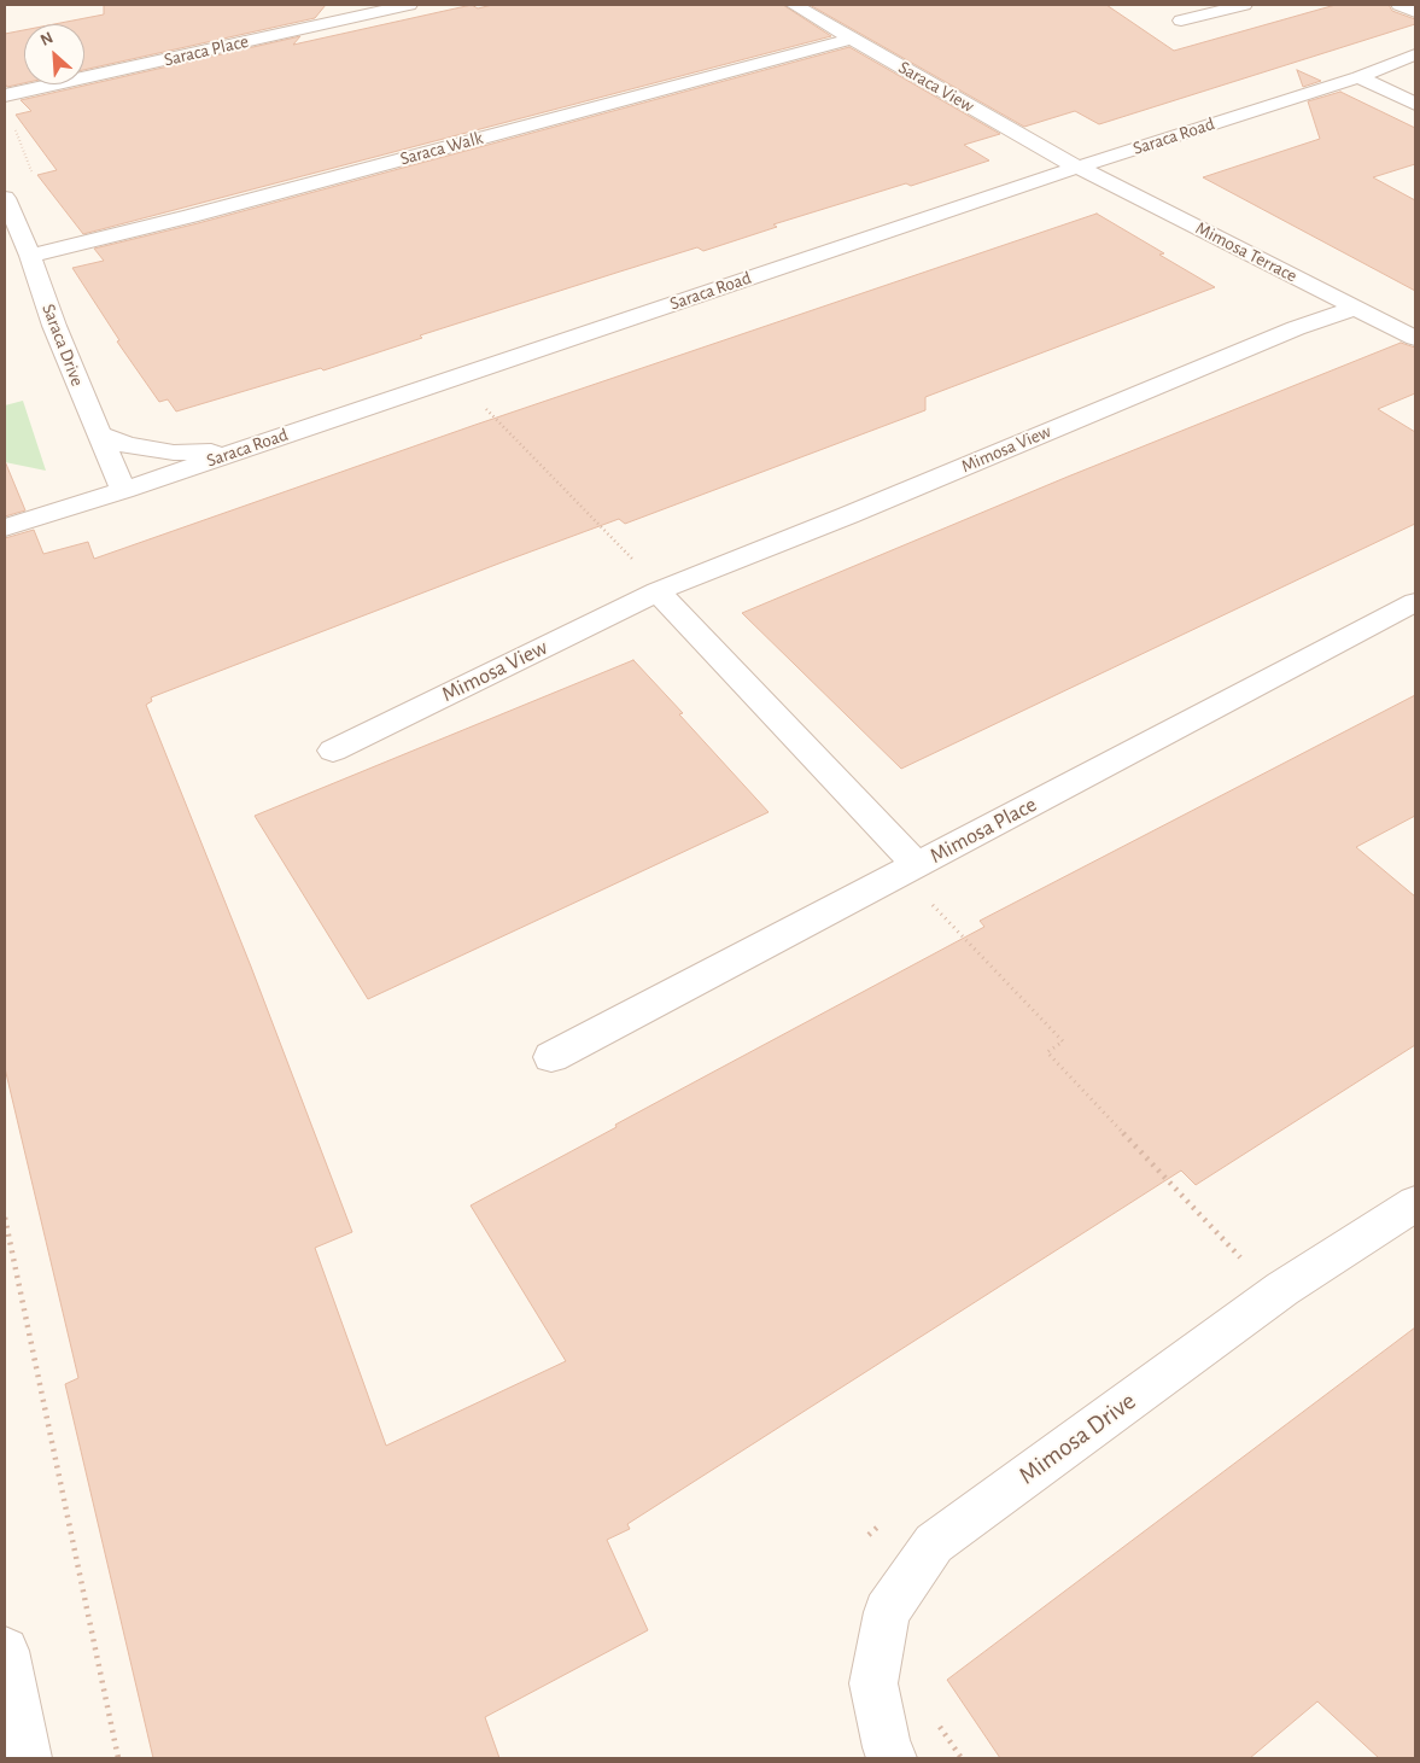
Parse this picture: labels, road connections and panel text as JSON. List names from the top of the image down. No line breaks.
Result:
{"streets":{"street":["Saraca Place","Saraca View","Saraca Road","Saraca Walk","Mimosa Terrace","Saraca Drive","Mimosa View","Mimosa Place","Mimosa Drive"]},"crossings":[["Saraca View","Saraca Road"],["Saraca View","Saraca Walk"],["Saraca View","Mimosa Terrace"],["Saraca Road","Mimosa Terrace"],["Saraca Road","Saraca Drive"],["Saraca Walk","Saraca Drive"],["Mimosa Terrace","Mimosa View"]],"north":"top left"}
